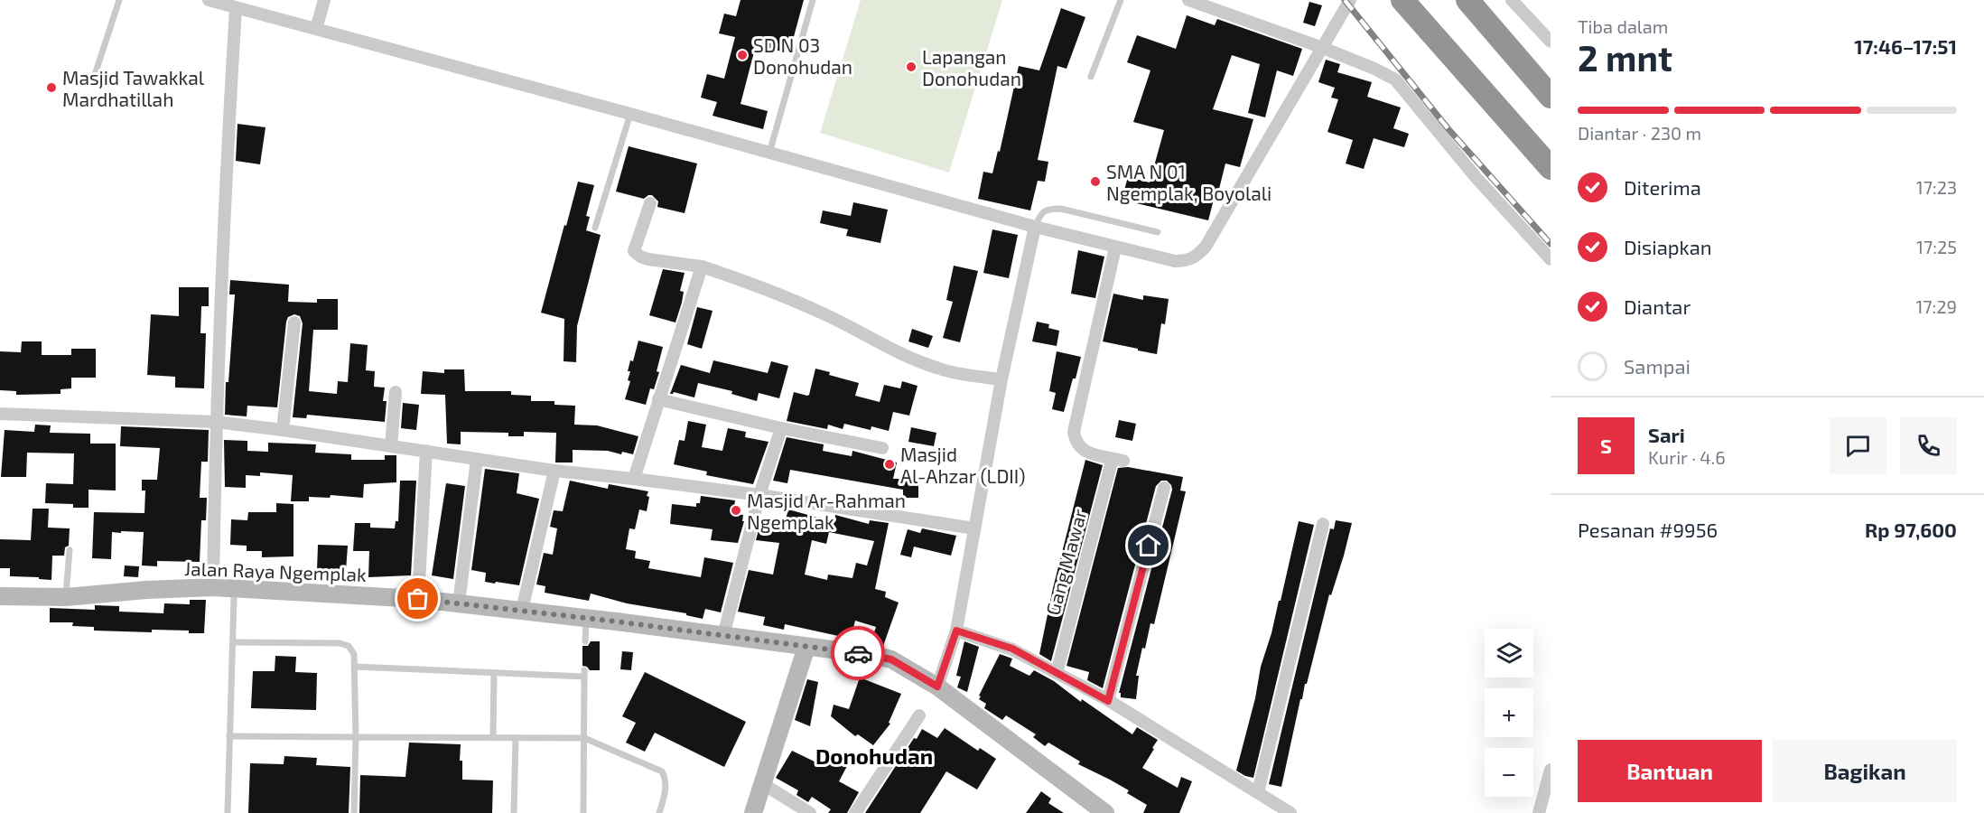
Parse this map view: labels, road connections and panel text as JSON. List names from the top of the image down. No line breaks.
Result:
{"streets":{"main road":["Jalan Raya Ngemplak"],"street":["Gang Mawar"]},"districts":["Donohudan"],"places":["SD N 03 Donohudan","Lapangan Donohudan","Masjid Tawakkal Mardhatillah","SMA N 01 Ngemplak, Boyolali","Masjid Al-Ahzar (LDII)","Masjid Ar-Rahman Ngemplak"],"page":{"heading":["2 mnt","Tiba dalam","17:46–17:51"],"panel":["Sari","Kurir · 4.6","Pesanan #9956","Rp 97,600"],"bar":"Diantar · 230 m","list":[["Diterima","17:23"],["Disiapkan","17:25"],["Diantar","17:29"],"Sampai"],"round":"S","map_buttons":["+","−"],"buttons":["Bantuan","Bagikan"]}}
